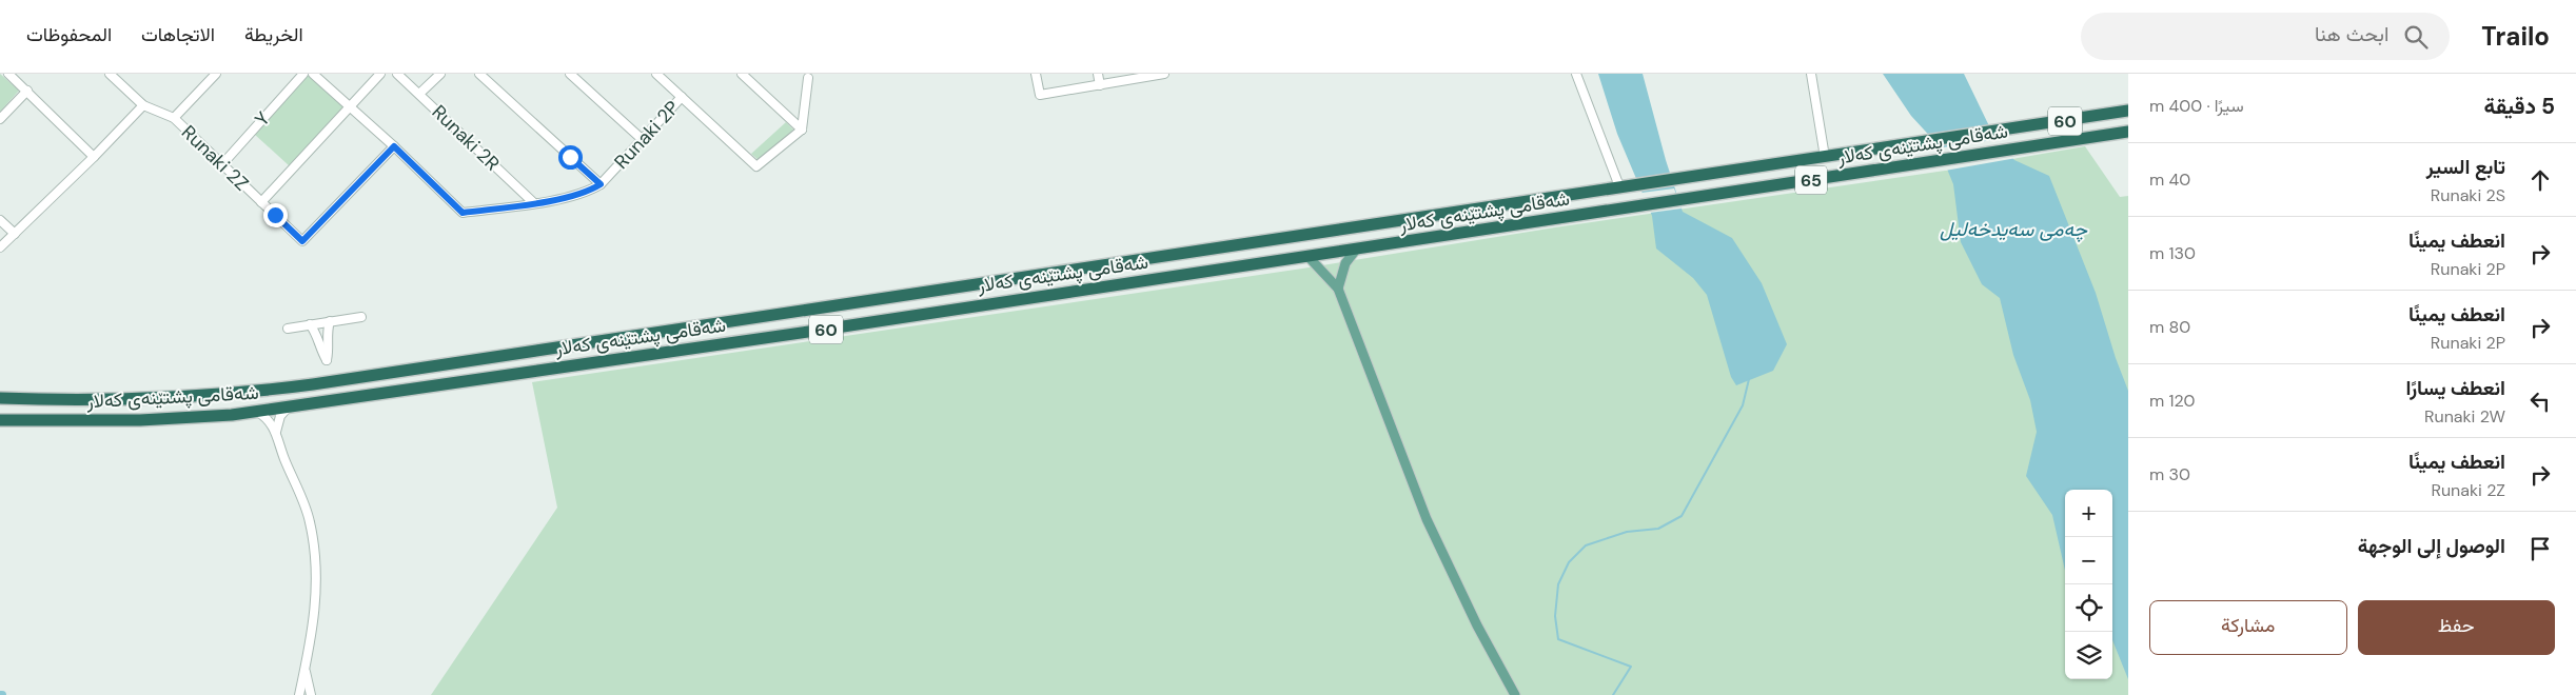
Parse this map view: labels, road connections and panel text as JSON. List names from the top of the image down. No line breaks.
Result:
{"streets":{"highway":["60","شەقامی پشتێنەی کەلار","65"],"street":["Y","Runaki 2P","Runaki 2R","Runaki 2Z"]},"crossings":[["Y","Runaki 2Z"],["Runaki 2P","Runaki 2R"],["Runaki 2P","Runaki 2Z"]],"water":["چەمی سەیدخەلیل"],"page":{"header":"Trailo","search":"ابحث هنا","nav":["الخريطة","الاتجاهات","المحفوظات"],"heading":["5 دقيقة","سيرًا · 400 m"],"list":[["تابع السير","Runaki 2S","40 m"],["انعطف يمينًا","Runaki 2P","130 m"],["انعطف يمينًا","Runaki 2P","80 m"],["انعطف يسارًا","Runaki 2W","120 m"],["انعطف يمينًا","Runaki 2Z","30 m"],"الوصول إلى الوجهة"],"map_buttons":["+","−"],"buttons":["حفظ","مشاركة"]}}
